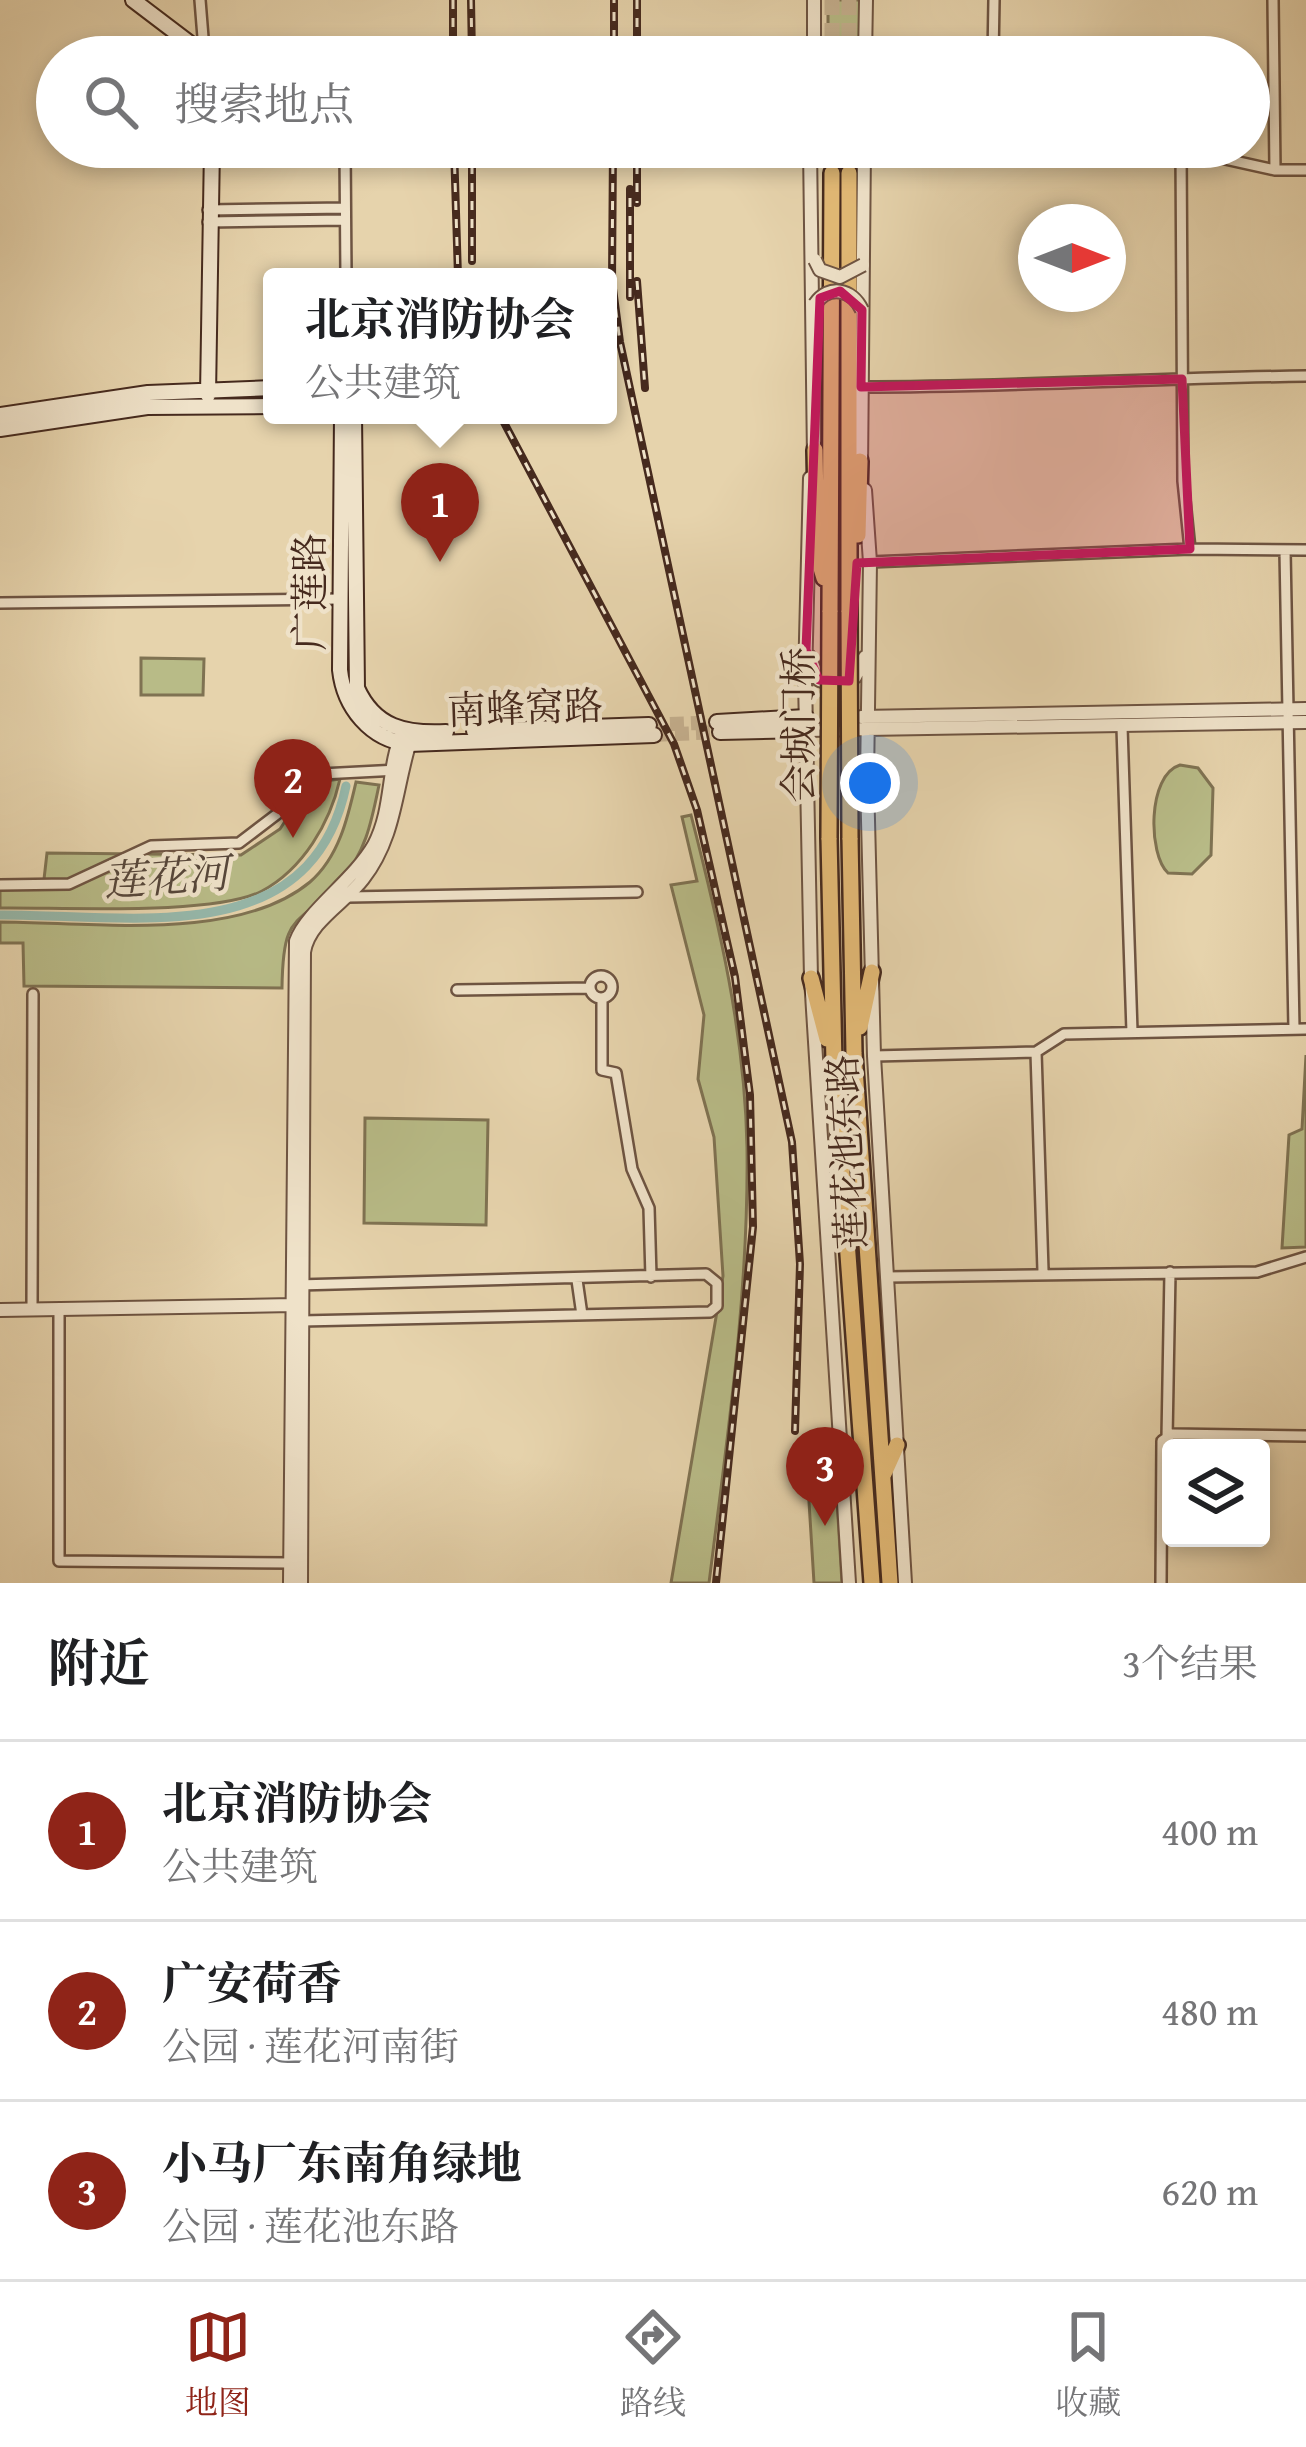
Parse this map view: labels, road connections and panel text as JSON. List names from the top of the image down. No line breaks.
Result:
{"streets":{"highway":["会城门桥","莲花池东路"],"main road":["广莲路","南蜂窝路"]},"crossings":[["广莲路","南蜂窝路"],["会城门桥","莲花池东路"]],"water":["莲花河"],"north":"right","page":{"search":"搜索地点","popup":["北京消防协会","公共建筑"],"pins":["1","2","3"],"heading":["附近","3个结果"],"list":[{"mark":"1","name":"北京消防协会","note":"公共建筑","value":"400 m"},{"mark":"2","name":"广安荷香","note":"公园 · 莲花河南街","value":"480 m"},{"mark":"3","name":"小马厂东南角绿地","note":"公园 · 莲花池东路","value":"620 m"}],"nav":["地图","路线","收藏"]}}
